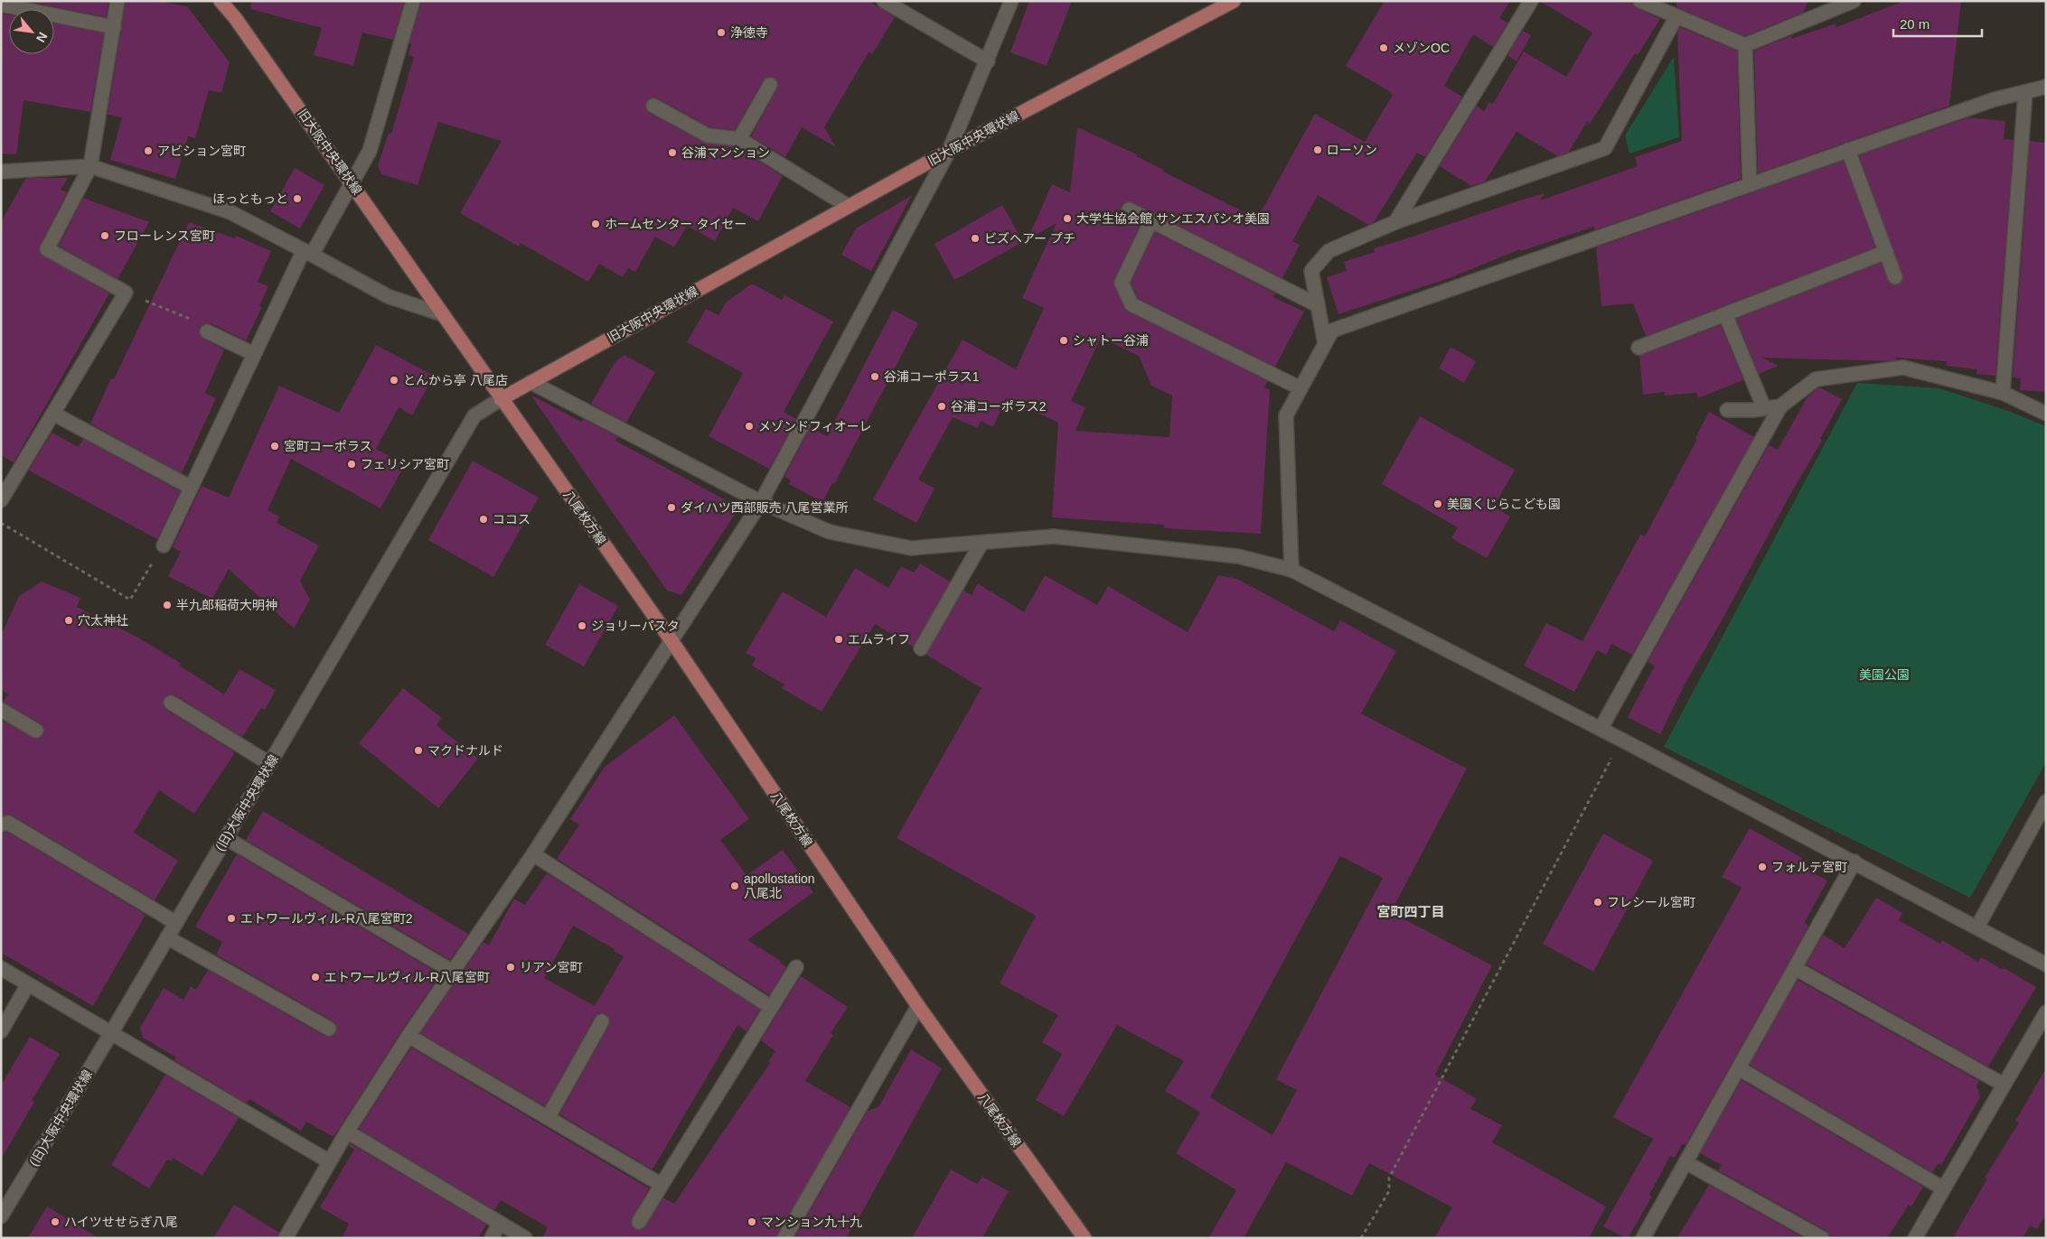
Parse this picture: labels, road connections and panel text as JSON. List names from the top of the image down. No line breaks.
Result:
{"streets":{"main road":["旧大阪中央環状線","八尾枚方線"],"street":["(旧)大阪中央環状線"]},"crossings":[["旧大阪中央環状線","八尾枚方線"],["旧大阪中央環状線","(旧)大阪中央環状線"],["八尾枚方線","(旧)大阪中央環状線"]],"districts":["宮町四丁目"],"parks":["美園公園"],"places":["浄徳寺","メゾンOC","ローソン","アビション宮町","谷浦マンション","ほっともっと","大学生協会館 サンエスパシオ美園","ホームセンター タイセー","フローレンス宮町","ビズヘアー プチ","シャトー谷浦","谷浦コーポラス1","とんから亭 八尾店","谷浦コーポラス2","メゾンドフィオーレ","宮町コーポラス","フェリシア宮町","美園くじらこども園","ダイハツ西部販売 八尾営業所","ココス","半九郎稲荷大明神","穴太神社","ジョリーパスタ","エムライフ","マクドナルド","フォルテ宮町","apollostation 八尾北","フレシール宮町","エトワールヴィル-R八尾宮町2","リアン宮町","エトワールヴィル-R八尾宮町","ハイツせせらぎ八尾","マンション九十九"],"scale_bar":"20 m","north":"bottom right"}
